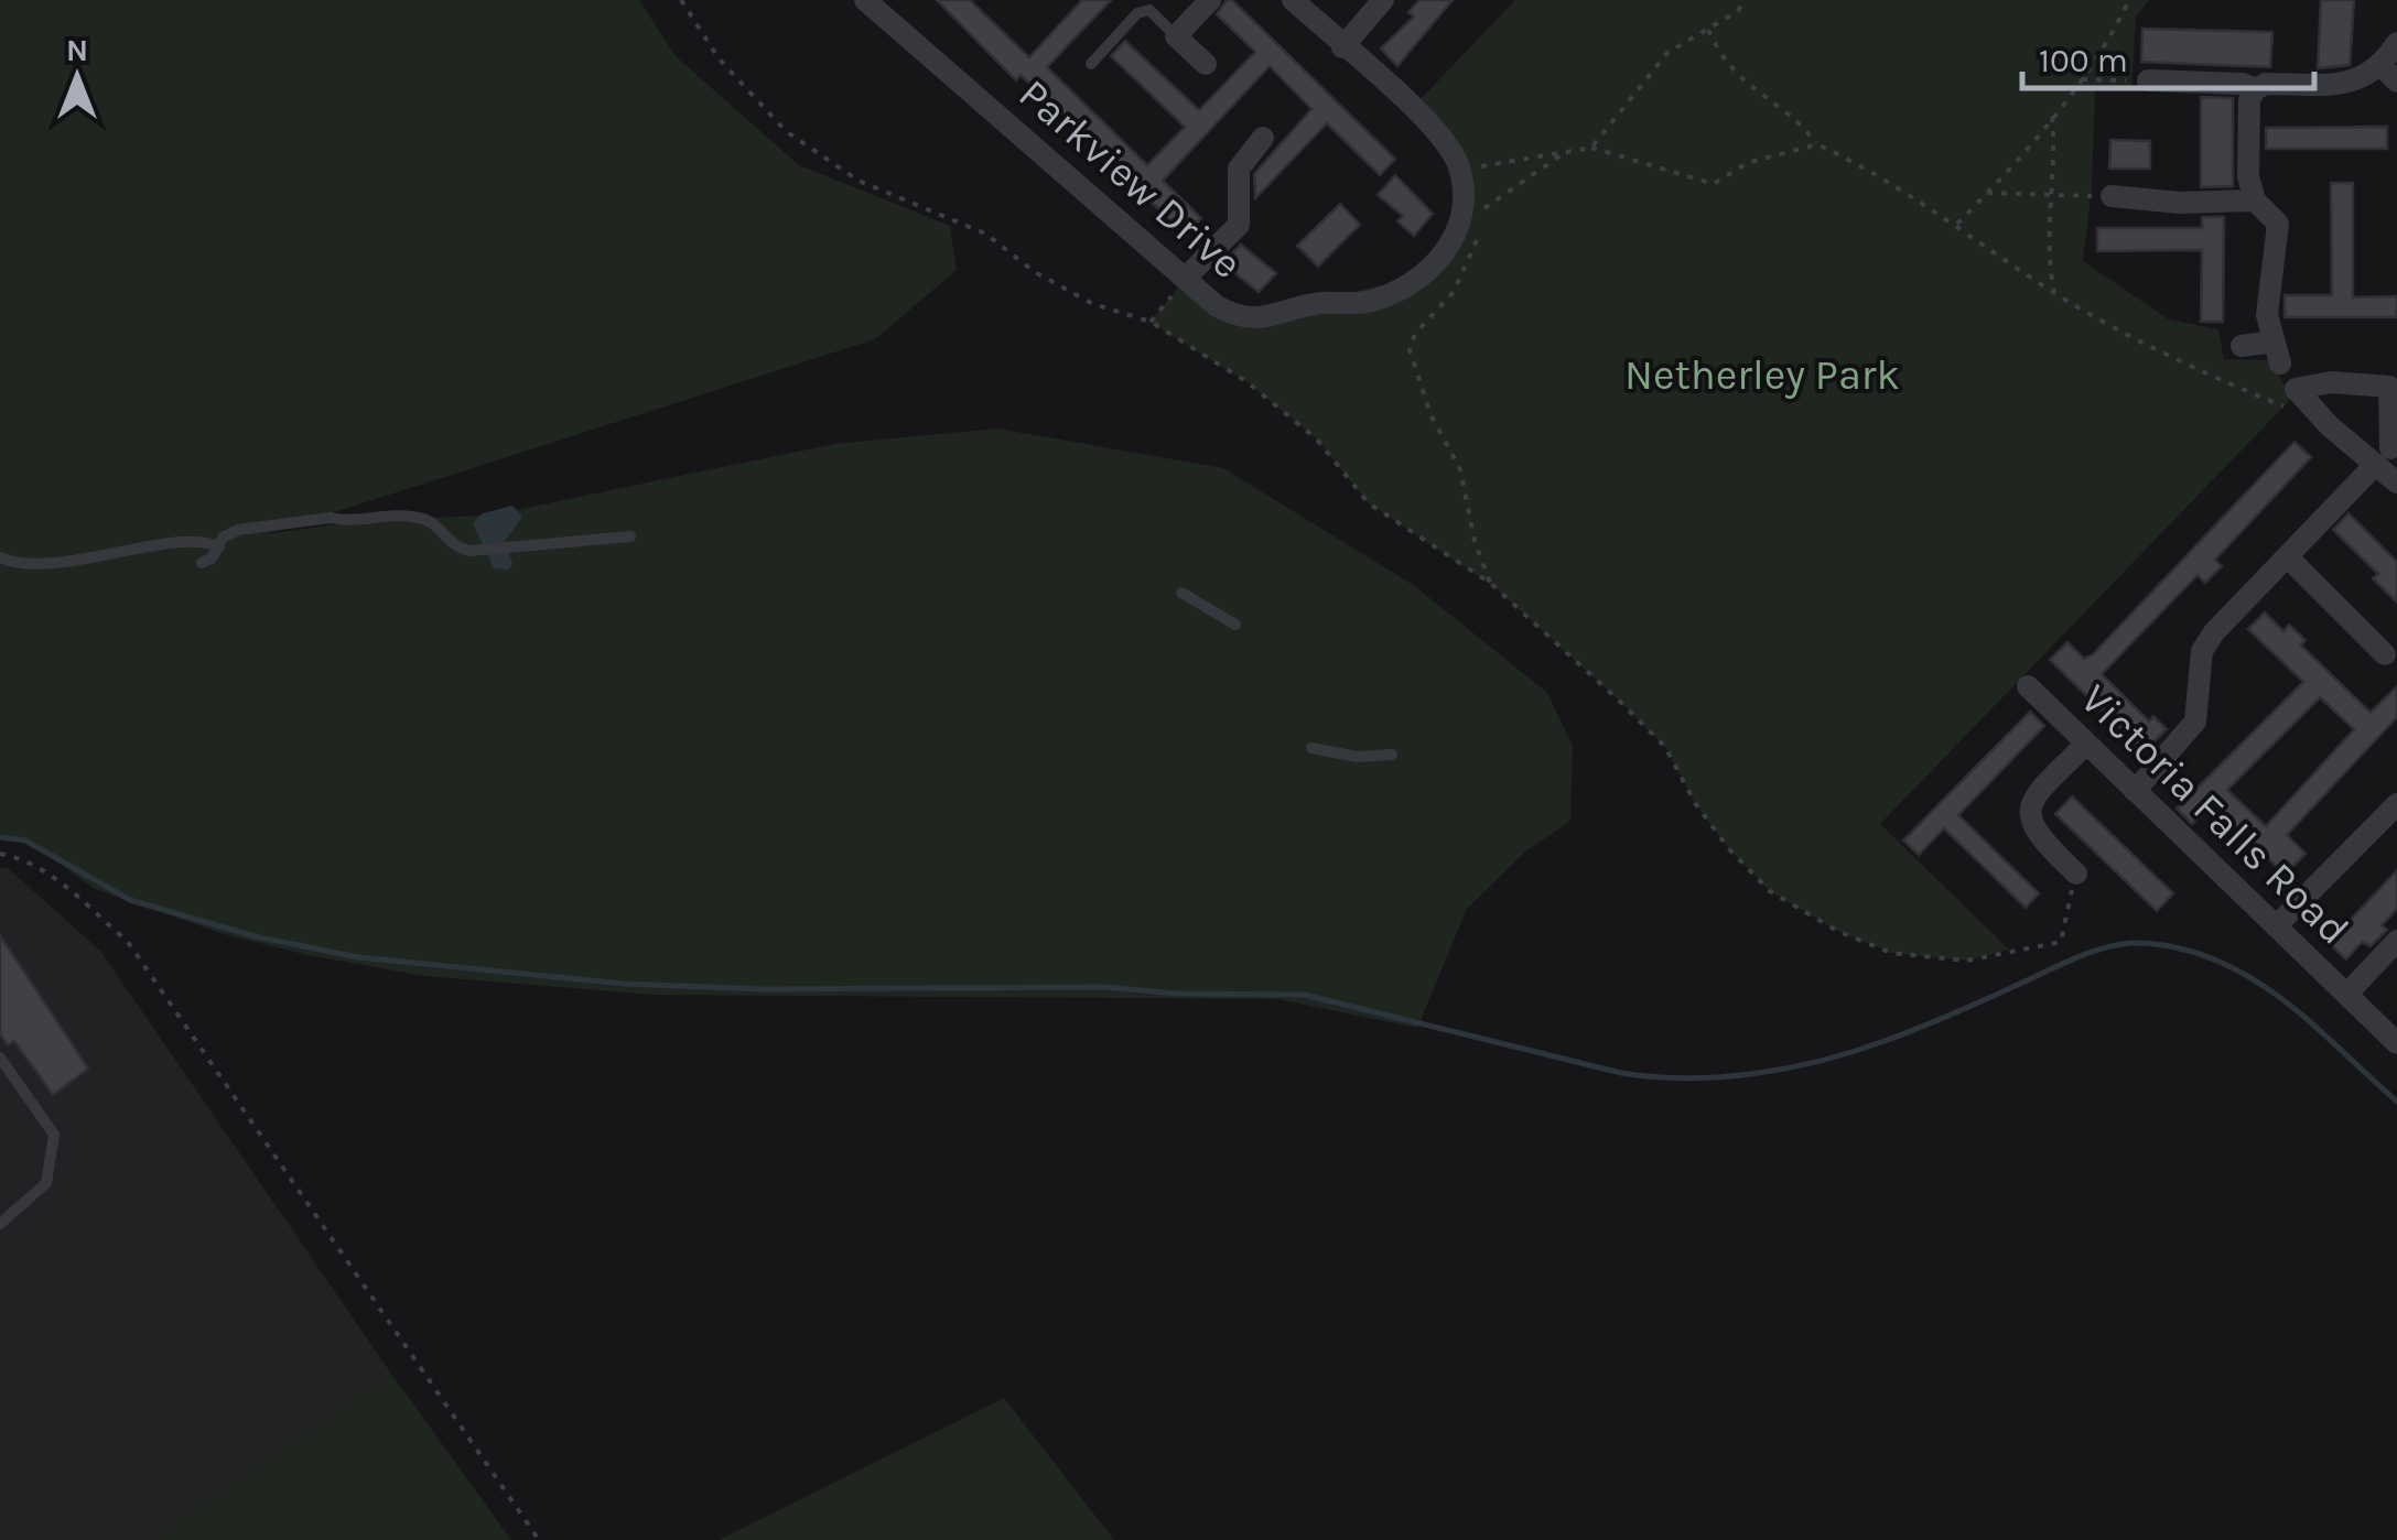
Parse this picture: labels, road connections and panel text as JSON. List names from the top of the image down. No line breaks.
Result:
{"streets":{"street":["Parkview Drive","Victoria Falls Road"]},"parks":["Netherley Park"],"scale_bar":"100 m","north":"top"}
